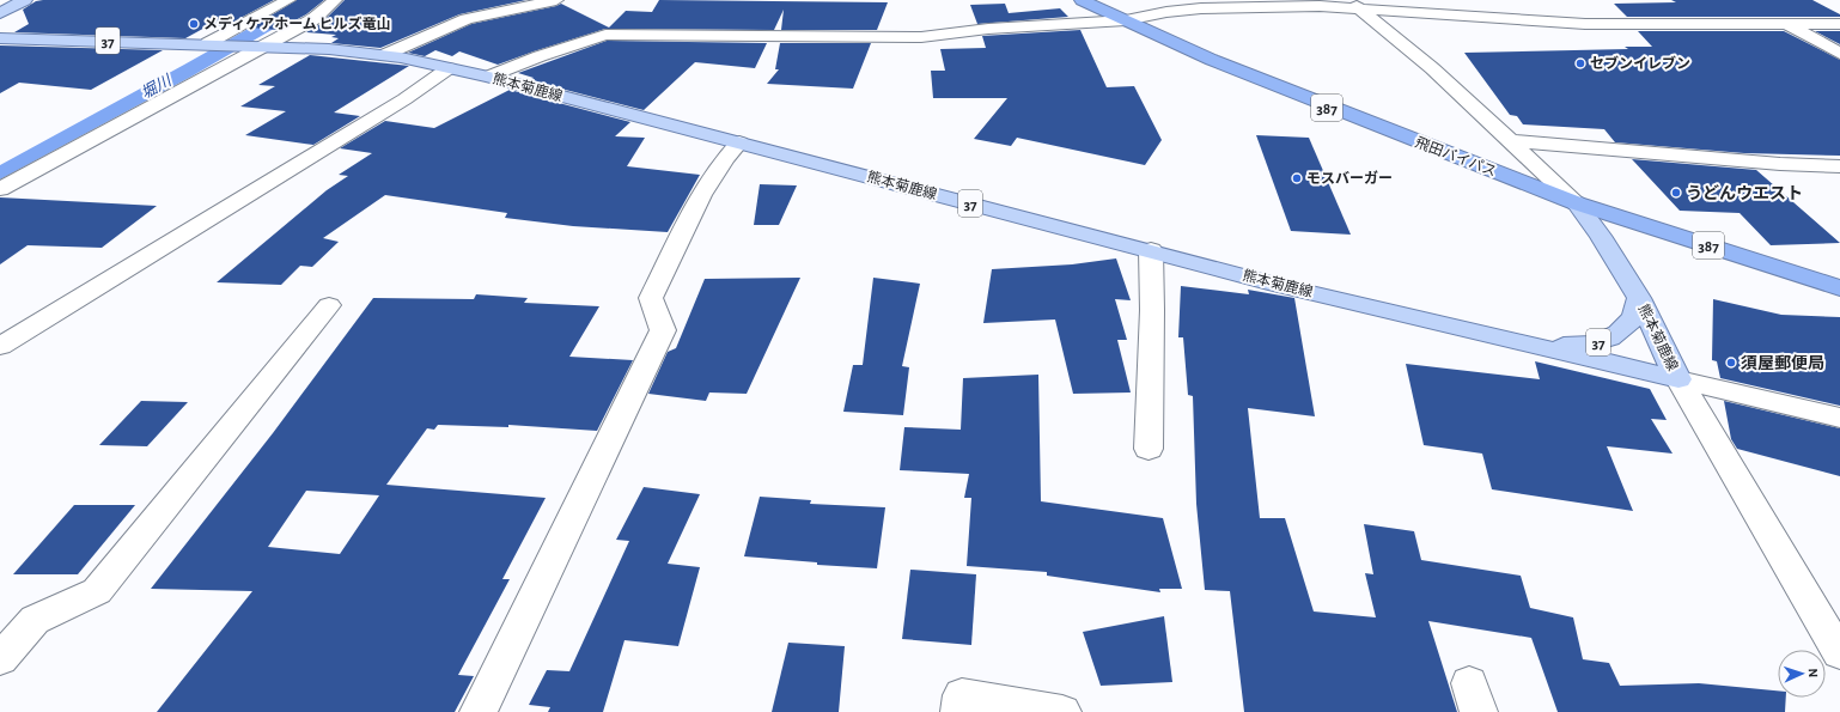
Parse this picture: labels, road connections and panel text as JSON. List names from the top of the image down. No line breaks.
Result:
{"streets":{"highway":["387","飛田バイパス"],"main road":["37","熊本菊鹿線"]},"crossings":[["37","熊本菊鹿線"],["熊本菊鹿線","飛田バイパス"]],"water":["堀川"],"places":["メディケアホーム ヒルズ竜山","セブンイレブン","モスバーガー","うどんウエスト","須屋郵便局"],"north":"right"}
